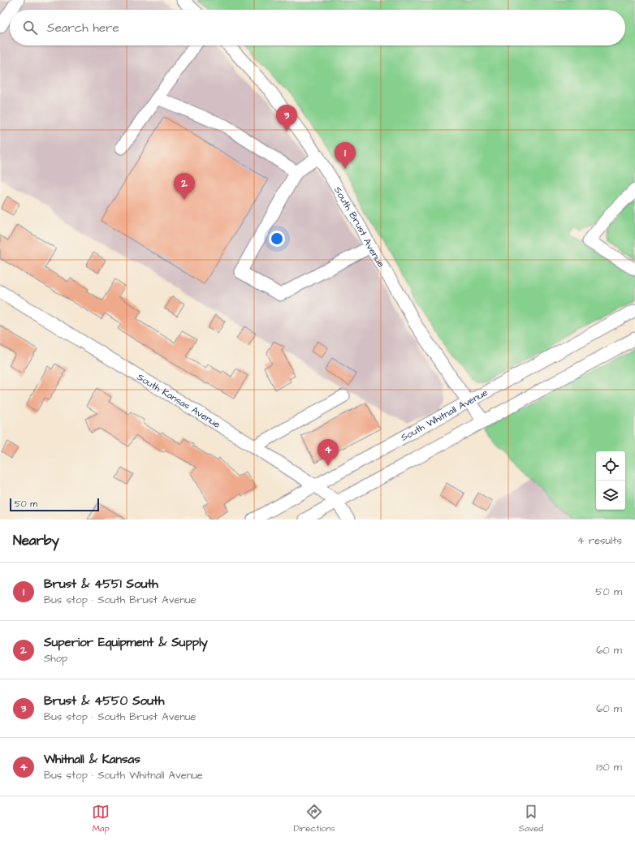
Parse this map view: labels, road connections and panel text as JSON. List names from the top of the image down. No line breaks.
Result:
{"streets":{"street":["South Brust Avenue","South Kansas Avenue","South Whitnall Avenue"]},"crossings":[["South Brust Avenue","South Whitnall Avenue"],["South Kansas Avenue","South Whitnall Avenue"]],"scale_bar":"50 m","page":{"search":"Search here","pins":["3","1","2","4"],"scale":"50 m","heading":["Nearby","4 results"],"list":[{"mark":"1","name":"Brust & 4551 South","note":"Bus stop · South Brust Avenue","value":"50 m"},{"mark":"2","name":"Superior Equipment & Supply","note":"Shop","value":"60 m"},{"mark":"3","name":"Brust & 4550 South","note":"Bus stop · South Brust Avenue","value":"60 m"},{"mark":"4","name":"Whitnall & Kansas","note":"Bus stop · South Whitnall Avenue","value":"130 m"}],"nav":["Map","Directions","Saved"]}}
